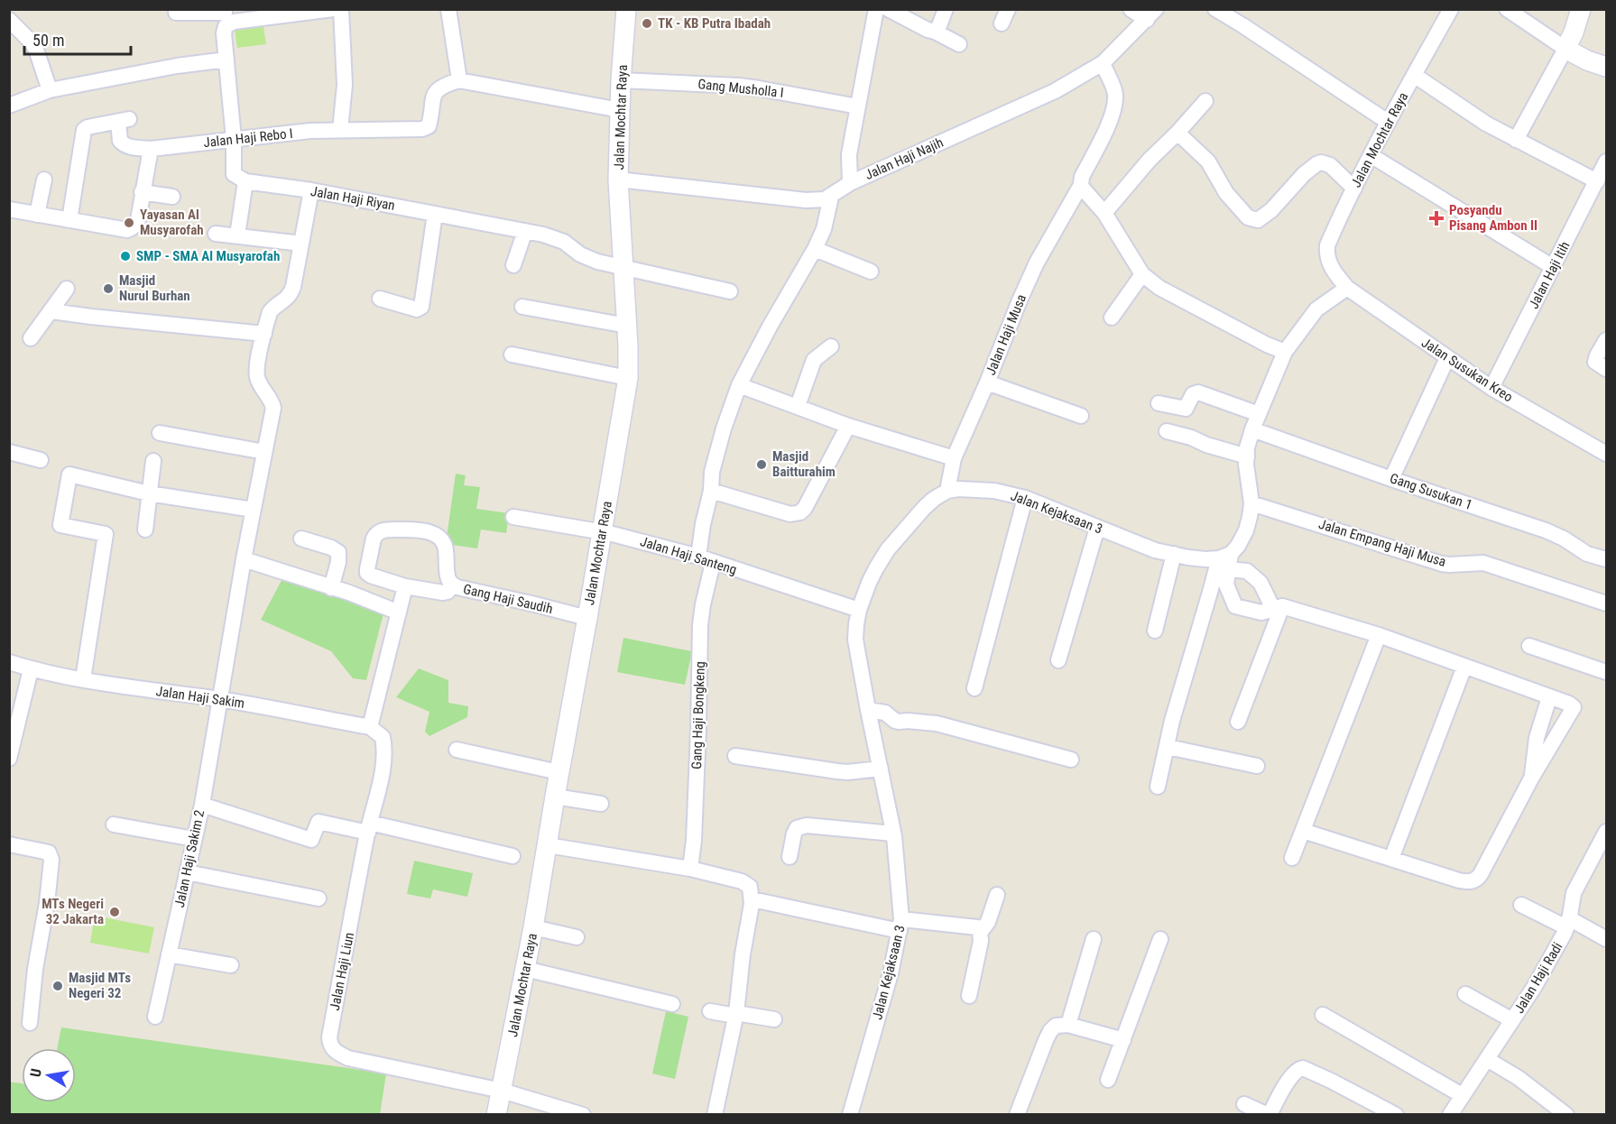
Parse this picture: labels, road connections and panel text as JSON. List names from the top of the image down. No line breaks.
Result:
{"streets":{"street":["Gang Musholla I","Jalan Mochtar Raya","Jalan Haji Rebo I","Jalan Haji Najih","Jalan Haji Riyan","Jalan Haji Itih","Jalan Haji Musa","Jalan Susukan Kreo","Gang Susukan 1","Jalan Kejaksaan 3","Jalan Empang Haji Musa","Jalan Haji Santeng","Gang Haji Saudih","Jalan Haji Sakim","Gang Haji Bongkeng","Jalan Haji Sakim 2","Jalan Haji Liun","Jalan Haji Radi"]},"crossings":[["Gang Musholla I","Jalan Mochtar Raya"],["Jalan Mochtar Raya","Jalan Haji Najih"],["Jalan Mochtar Raya","Jalan Haji Riyan"],["Jalan Mochtar Raya","Jalan Susukan Kreo"],["Jalan Mochtar Raya","Jalan Haji Santeng"],["Jalan Mochtar Raya","Gang Haji Saudih"],["Jalan Mochtar Raya","Jalan Haji Liun"],["Jalan Haji Najih","Jalan Haji Musa"],["Jalan Haji Riyan","Jalan Haji Sakim 2"],["Jalan Haji Itih","Jalan Susukan Kreo"],["Jalan Haji Musa","Jalan Kejaksaan 3"],["Jalan Kejaksaan 3","Jalan Haji Santeng"],["Jalan Haji Santeng","Gang Haji Bongkeng"],["Jalan Haji Sakim","Jalan Haji Sakim 2"],["Jalan Haji Sakim","Jalan Haji Liun"]],"places":{"other":["TK - KB Putra Ibadah","Yayasan Al Musyarofah","SMP - SMA Al Musyarofah","Masjid Nurul Burhan","Masjid Baitturahim","MTs Negeri 32 Jakarta","Masjid MTs Negeri 32"],"health":["Posyandu Pisang Ambon II"]},"scale_bar":"50 m","north":"left"}
